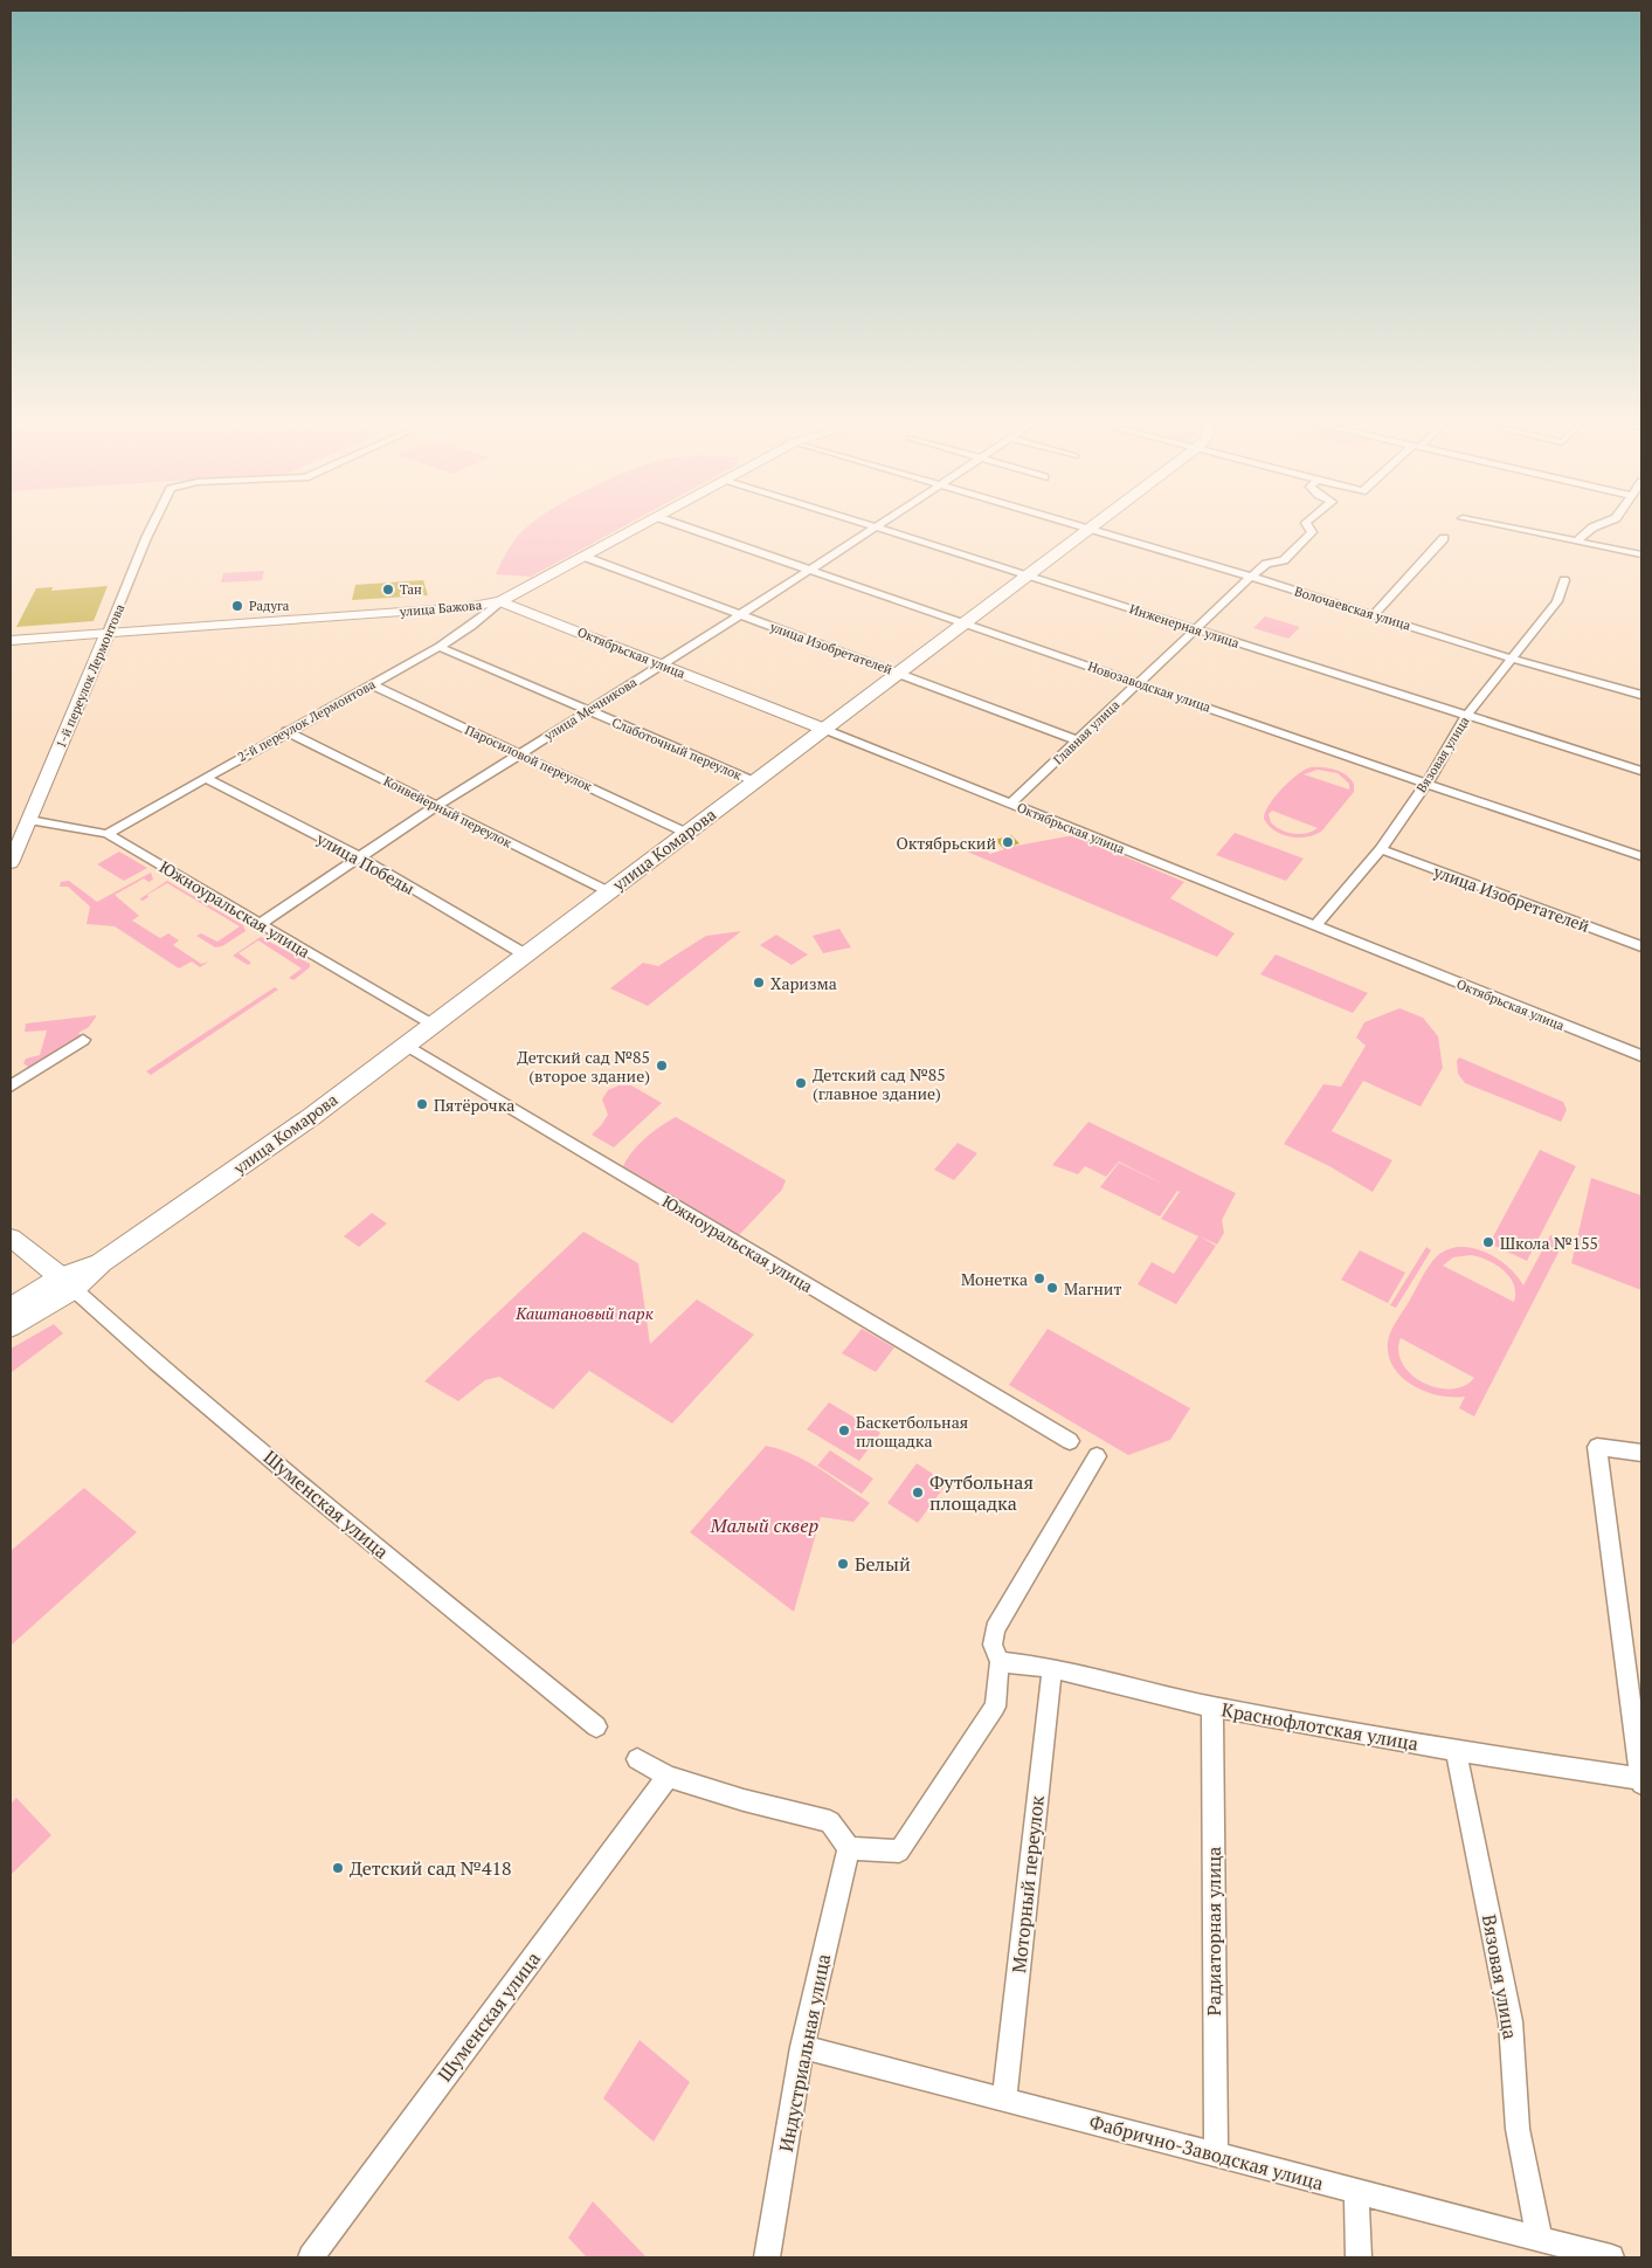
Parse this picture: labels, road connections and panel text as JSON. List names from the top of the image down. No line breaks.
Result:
{"streets":{"main road":["улица Бажова","Октябрьская улица","1-й переулок Лермонтова","улица Комарова"],"street":["Волочаевская улица","Инженерная улица","улица Изобретателей","Новозаводская улица","улица Мечникова","2-й переулок Лермонтова","Главная улица","Слаботочный переулок","Вязовая улица","Паросиловой переулок","Конвейерный переулок","улица Победы","Южноуральская улица","Шуменская улица","Краснофлотская улица","Моторный переулок","Радиаторная улица","Индустриальная улица","Фабрично-Заводская улица"]},"crossings":[["улица Бажова","улица Изобретателей"],["улица Бажова","Октябрьская улица"],["улица Бажова","1-й переулок Лермонтова"],["улица Бажова","2-й переулок Лермонтова"],["Волочаевская улица","Главная улица"],["Волочаевская улица","Вязовая улица"],["Волочаевская улица","улица Комарова"],["Инженерная улица","Главная улица"],["Инженерная улица","Вязовая улица"],["Инженерная улица","улица Комарова"],["улица Изобретателей","улица Мечникова"],["улица Изобретателей","Главная улица"],["улица Изобретателей","Вязовая улица"],["улица Изобретателей","улица Комарова"],["Октябрьская улица","улица Мечникова"],["Октябрьская улица","2-й переулок Лермонтова"],["Октябрьская улица","Главная улица"],["Октябрьская улица","Вязовая улица"],["Октябрьская улица","улица Комарова"],["1-й переулок Лермонтова","Южноуральская улица"],["Новозаводская улица","улица Мечникова"],["Новозаводская улица","Главная улица"],["Новозаводская улица","Вязовая улица"],["Новозаводская улица","улица Комарова"],["улица Мечникова","Слаботочный переулок"],["улица Мечникова","Паросиловой переулок"],["улица Мечникова","Конвейерный переулок"],["улица Мечникова","улица Победы"],["улица Мечникова","Южноуральская улица"],["2-й переулок Лермонтова","Слаботочный переулок"],["2-й переулок Лермонтова","Паросиловой переулок"],["2-й переулок Лермонтова","Конвейерный переулок"],["2-й переулок Лермонтова","улица Победы"],["2-й переулок Лермонтова","Южноуральская улица"],["Слаботочный переулок","улица Комарова"],["Вязовая улица","Краснофлотская улица"],["Вязовая улица","Фабрично-Заводская улица"],["Паросиловой переулок","улица Комарова"],["Конвейерный переулок","улица Комарова"],["улица Комарова","улица Победы"],["улица Комарова","Южноуральская улица"],["улица Комарова","Шуменская улица"],["Краснофлотская улица","Моторный переулок"],["Краснофлотская улица","Радиаторная улица"],["Моторный переулок","Фабрично-Заводская улица"],["Радиаторная улица","Фабрично-Заводская улица"],["Индустриальная улица","Фабрично-Заводская улица"]],"parks":["Каштановый парк","Малый сквер"],"places":["Тан","Радуга","Октябрьский","Харизма","Детский сад №85 (второе здание)","Детский сад №85 (главное здание)","Пятёрочка","Школа №155","Монетка","Магнит","Баскетбольная площадка","Футбольная площадка","Белый","Детский сад №418"]}
